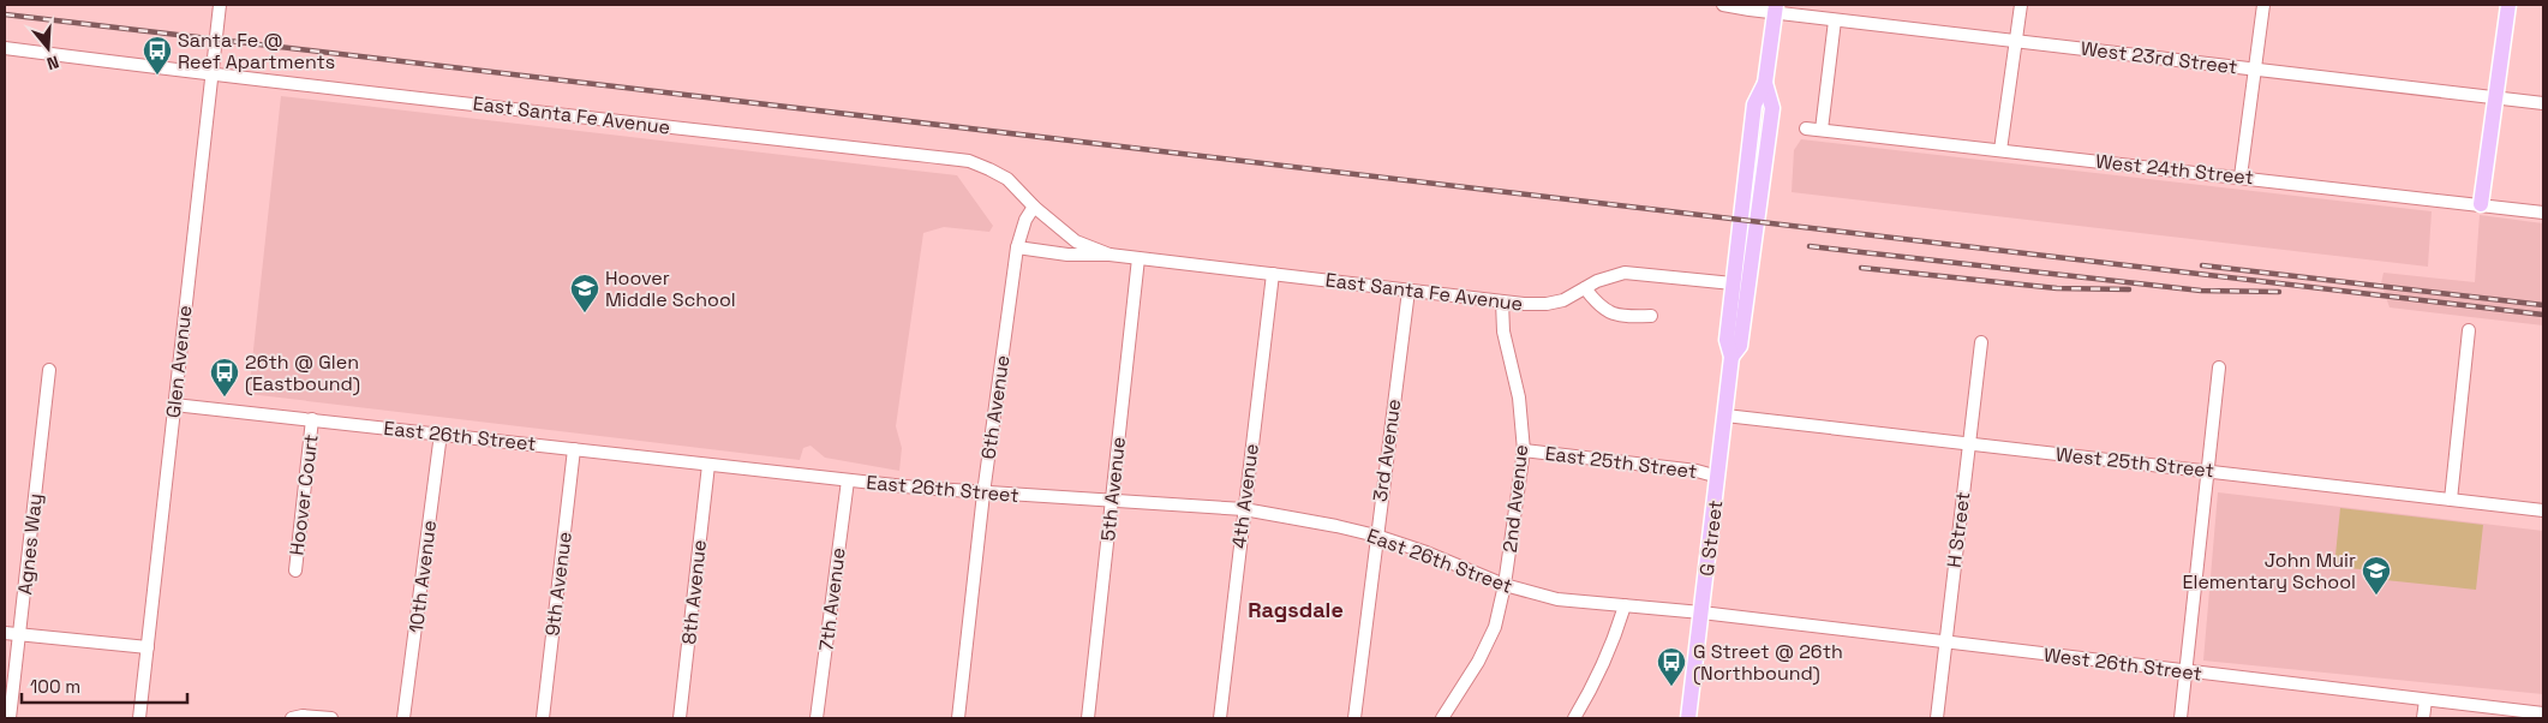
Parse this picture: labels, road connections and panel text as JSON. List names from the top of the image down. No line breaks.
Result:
{"streets":{"main road":["G Street"],"street":["West 23rd Street","East Santa Fe Avenue","West 24th Street","Glen Avenue","6th Avenue","East 26th Street","3rd Avenue","East 25th Street","West 25th Street","5th Avenue","Hoover Court","4th Avenue","2nd Avenue","H Street","Agnes Way","10th Avenue","9th Avenue","8th Avenue","7th Avenue","West 26th Street"]},"crossings":[["West 23rd Street","G Street"],["East Santa Fe Avenue","Glen Avenue"],["East Santa Fe Avenue","6th Avenue"],["East Santa Fe Avenue","3rd Avenue"],["East Santa Fe Avenue","5th Avenue"],["East Santa Fe Avenue","4th Avenue"],["East Santa Fe Avenue","2nd Avenue"],["East Santa Fe Avenue","G Street"],["Glen Avenue","East 26th Street"],["6th Avenue","East 26th Street"],["East 26th Street","3rd Avenue"],["East 26th Street","5th Avenue"],["East 26th Street","Hoover Court"],["East 26th Street","4th Avenue"],["East 26th Street","2nd Avenue"],["East 26th Street","G Street"],["East 26th Street","10th Avenue"],["East 26th Street","9th Avenue"],["East 26th Street","8th Avenue"],["East 26th Street","7th Avenue"],["East 26th Street","West 26th Street"],["East 25th Street","2nd Avenue"],["East 25th Street","G Street"],["West 25th Street","H Street"],["West 25th Street","G Street"],["H Street","West 26th Street"],["G Street","West 26th Street"]],"districts":["Ragsdale"],"places":{"bus stop":["Santa Fe @ Reef Apartments","26th @ Glen (Eastbound)","G Street @ 26th (Northbound)"],"school or university":["Hoover Middle School","John Muir Elementary School"]},"scale_bar":"100 m","north":"bottom"}
